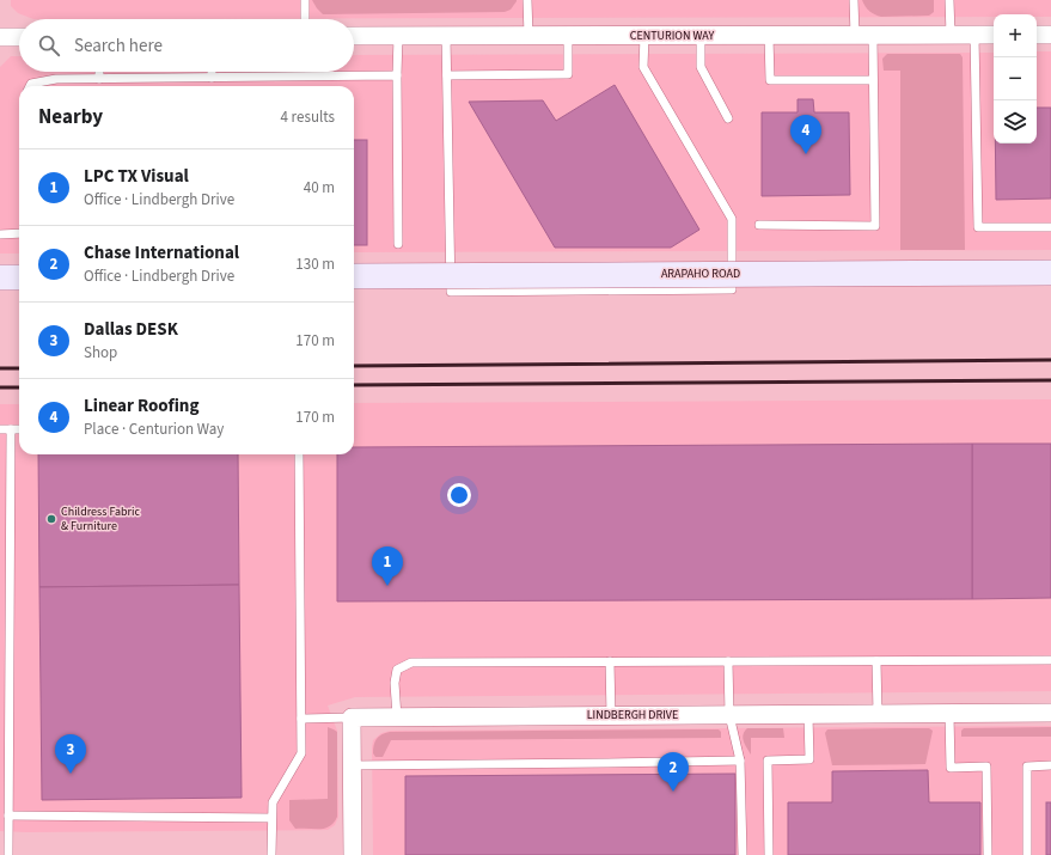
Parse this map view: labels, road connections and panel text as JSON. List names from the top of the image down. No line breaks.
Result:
{"streets":{"main road":["ARAPAHO ROAD"],"street":["CENTURION WAY","LINDBERGH DRIVE"]},"places":["Childress Fabric & Furniture"],"page":{"map_buttons":["+","−"],"search":"Search here","heading":["Nearby","4 results"],"pins":["4","1","3","2"],"list":[{"mark":"1","name":"LPC TX Visual","note":"Office · Lindbergh Drive","value":"40 m"},{"mark":"2","name":"Chase International","note":"Office · Lindbergh Drive","value":"130 m"},{"mark":"3","name":"Dallas DESK","note":"Shop","value":"170 m"},{"mark":"4","name":"Linear Roofing","note":"Place · Centurion Way","value":"170 m"}]}}
